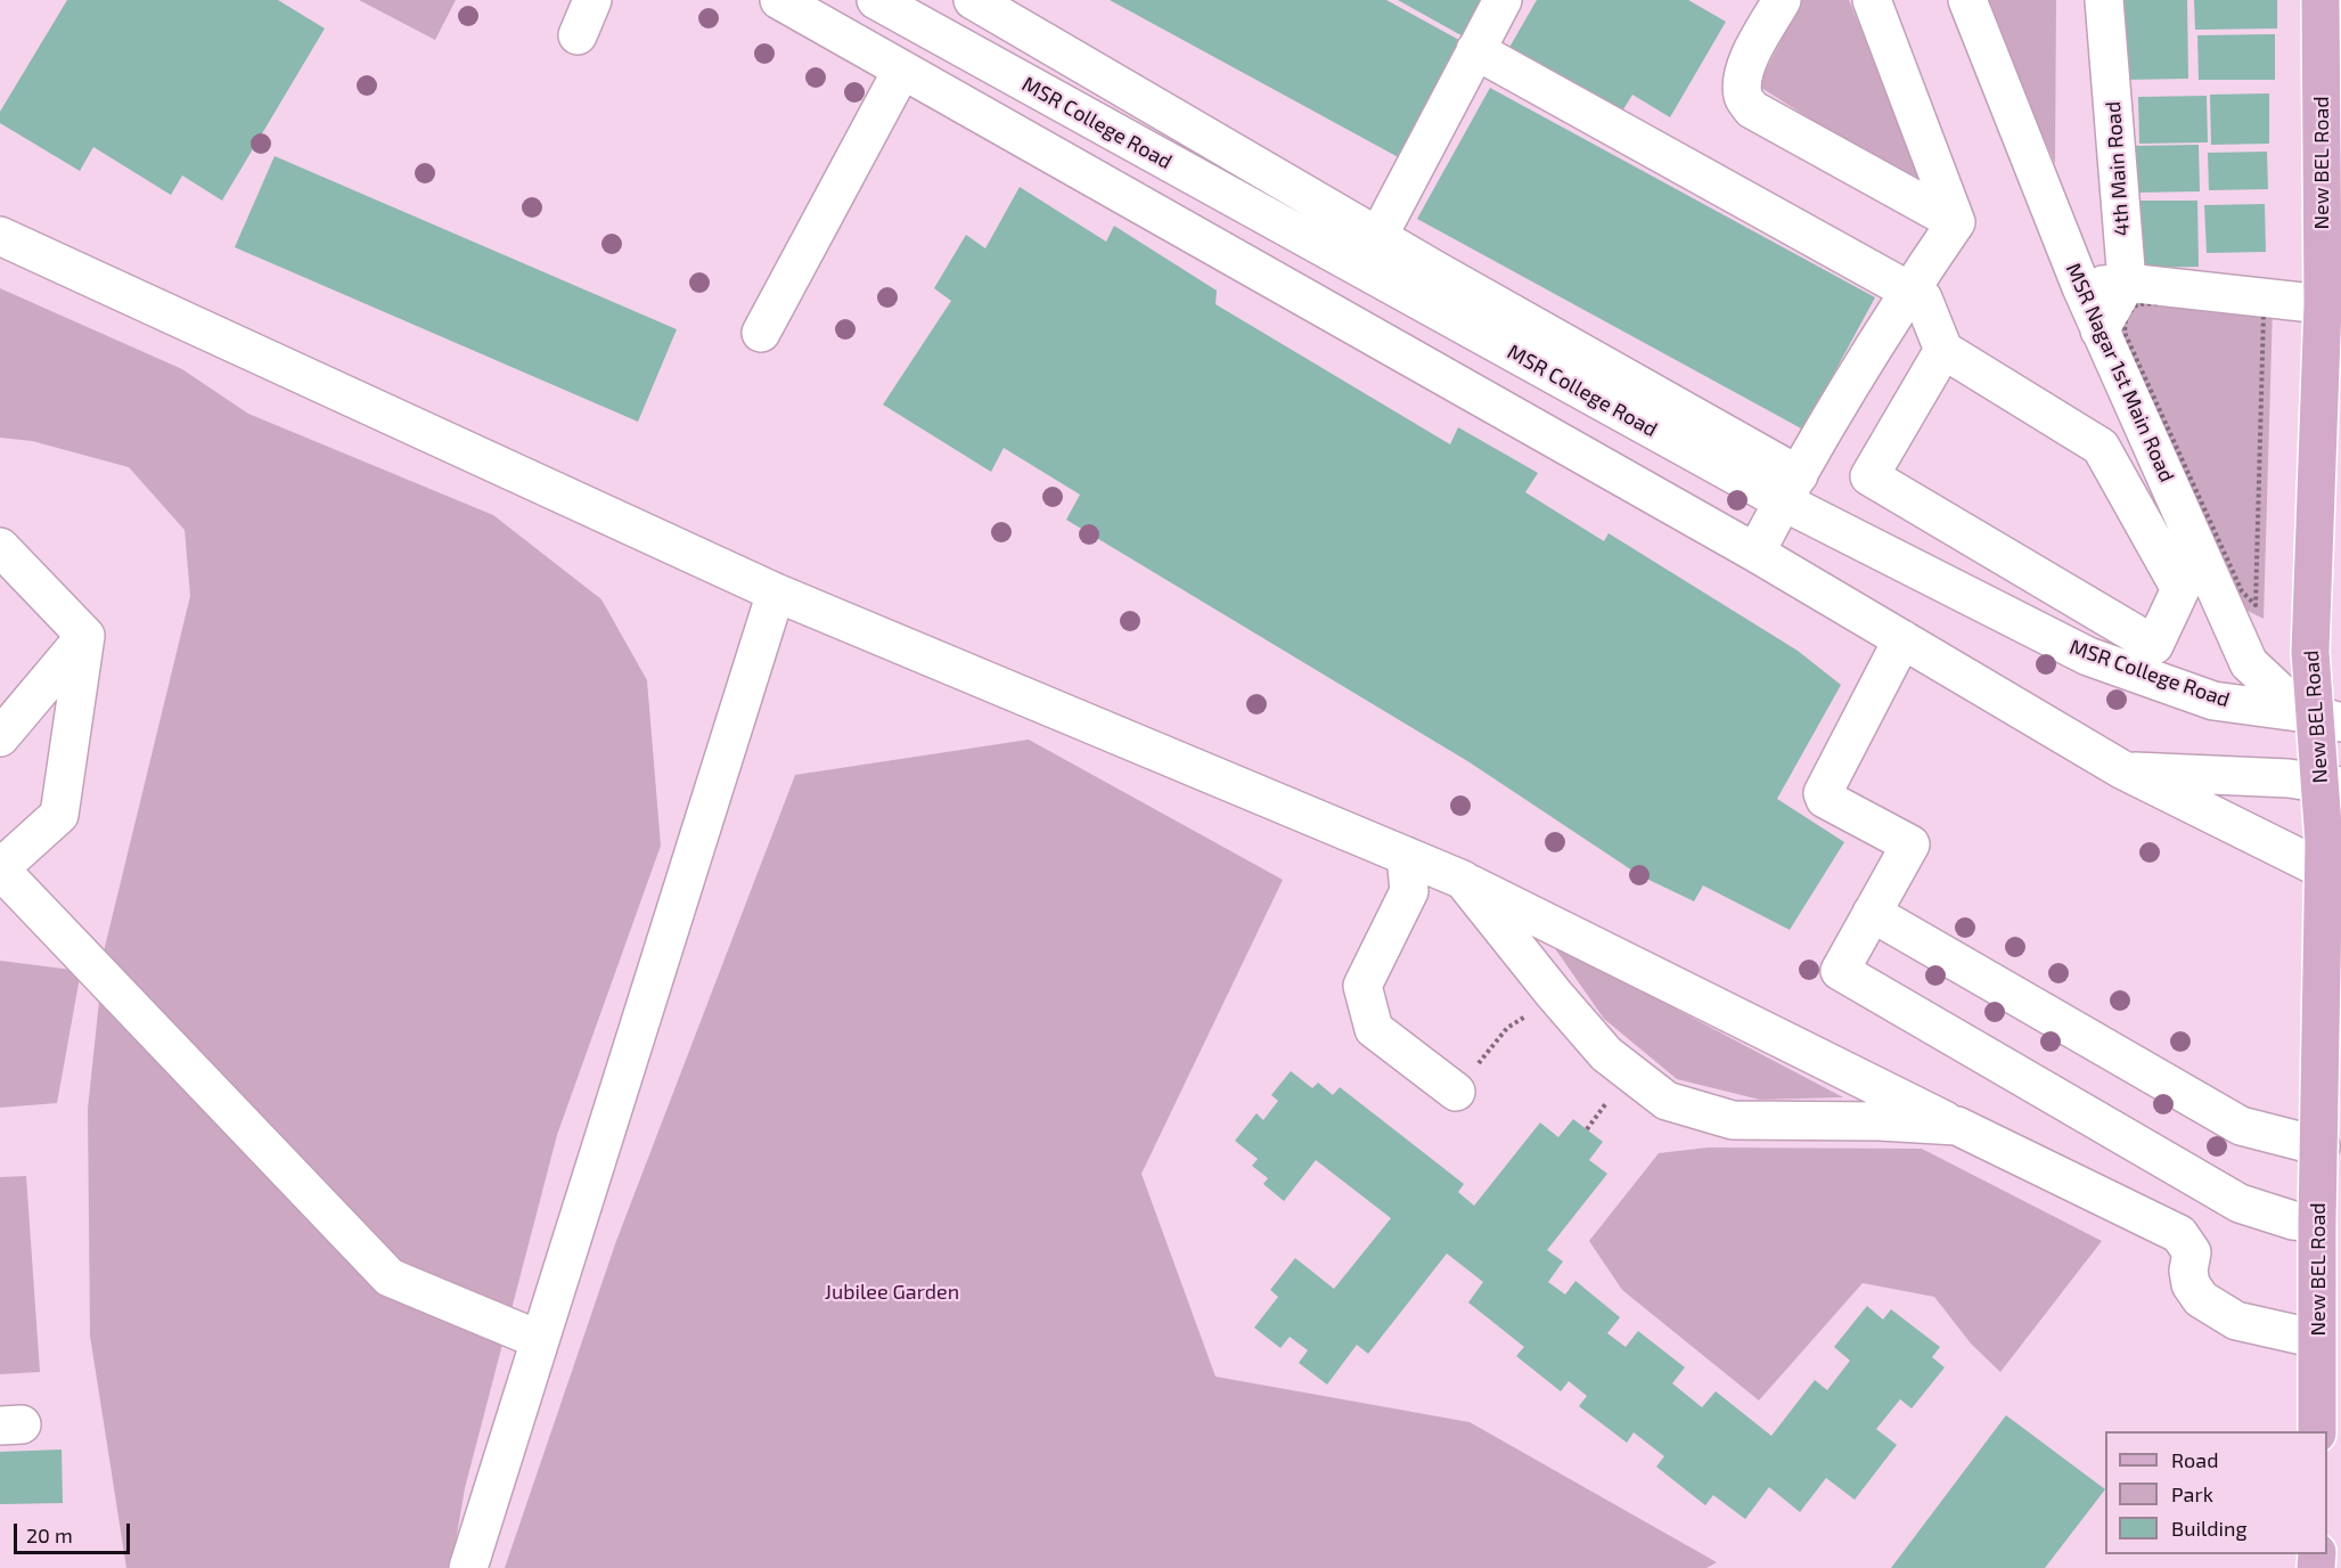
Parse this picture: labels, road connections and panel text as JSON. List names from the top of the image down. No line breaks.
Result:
{"streets":{"main road":["New BEL Road"],"street":["MSR College Road","4th Main Road","MSR Nagar 1st Main Road"]},"crossings":[["MSR College Road","New BEL Road"],["MSR College Road","MSR Nagar 1st Main Road"],["New BEL Road","MSR Nagar 1st Main Road"]],"parks":["Jubilee Garden"],"legend":["Road","Park","Building"],"scale_bar":"20 m"}
